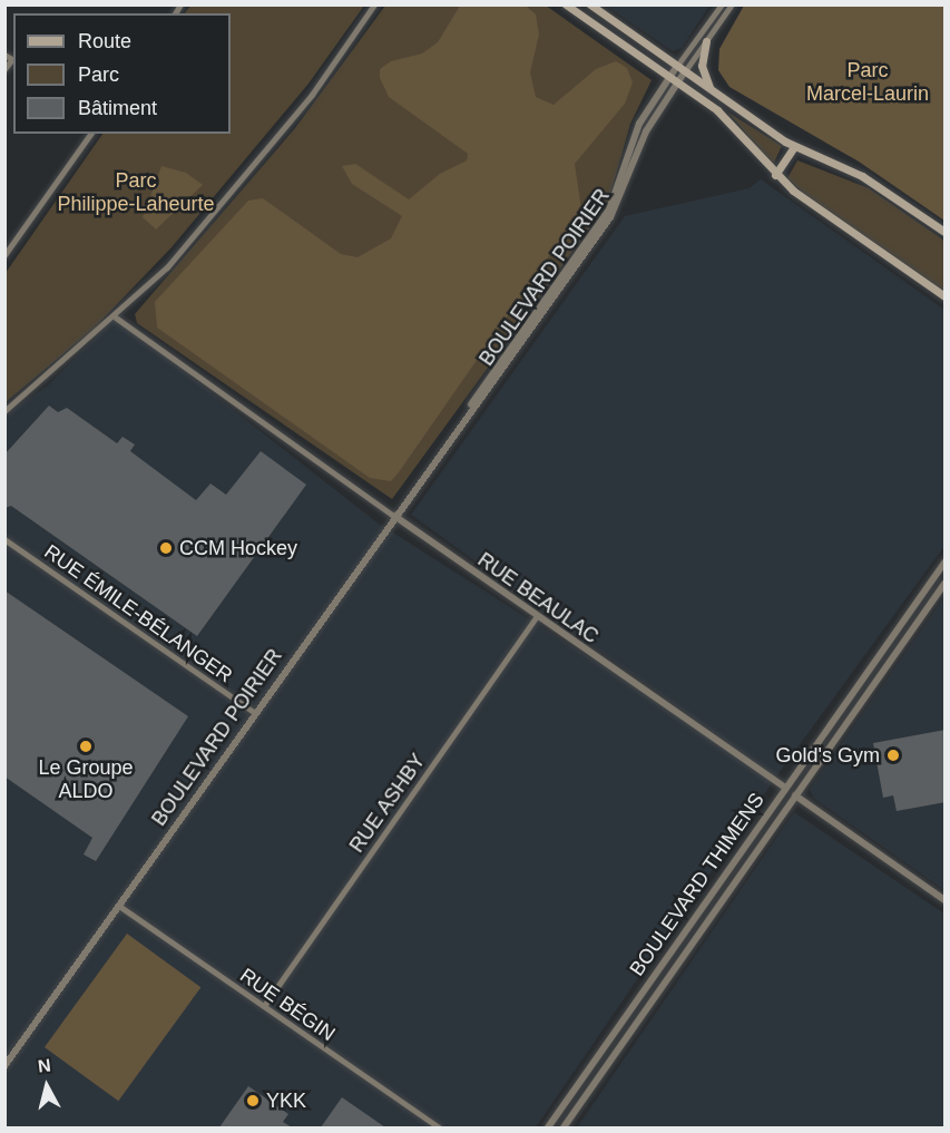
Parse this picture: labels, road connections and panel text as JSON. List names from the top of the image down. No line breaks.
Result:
{"streets":{"street":["BOULEVARD POIRIER","RUE BEAULAC","RUE ÉMILE-BÉLANGER","RUE ASHBY","BOULEVARD THIMENS","RUE BÉGIN"]},"crossings":[["BOULEVARD POIRIER","RUE BEAULAC"],["BOULEVARD POIRIER","RUE ÉMILE-BÉLANGER"],["BOULEVARD POIRIER","RUE BÉGIN"],["RUE BEAULAC","RUE ASHBY"],["RUE BEAULAC","BOULEVARD THIMENS"],["RUE ASHBY","RUE BÉGIN"]],"parks":["Parc Marcel-Laurin","Parc Philippe-Laheurte"],"places":["CCM Hockey","Le Groupe ALDO","Gold's Gym","YKK"],"legend":["Route","Parc","Bâtiment"],"north":"top"}
